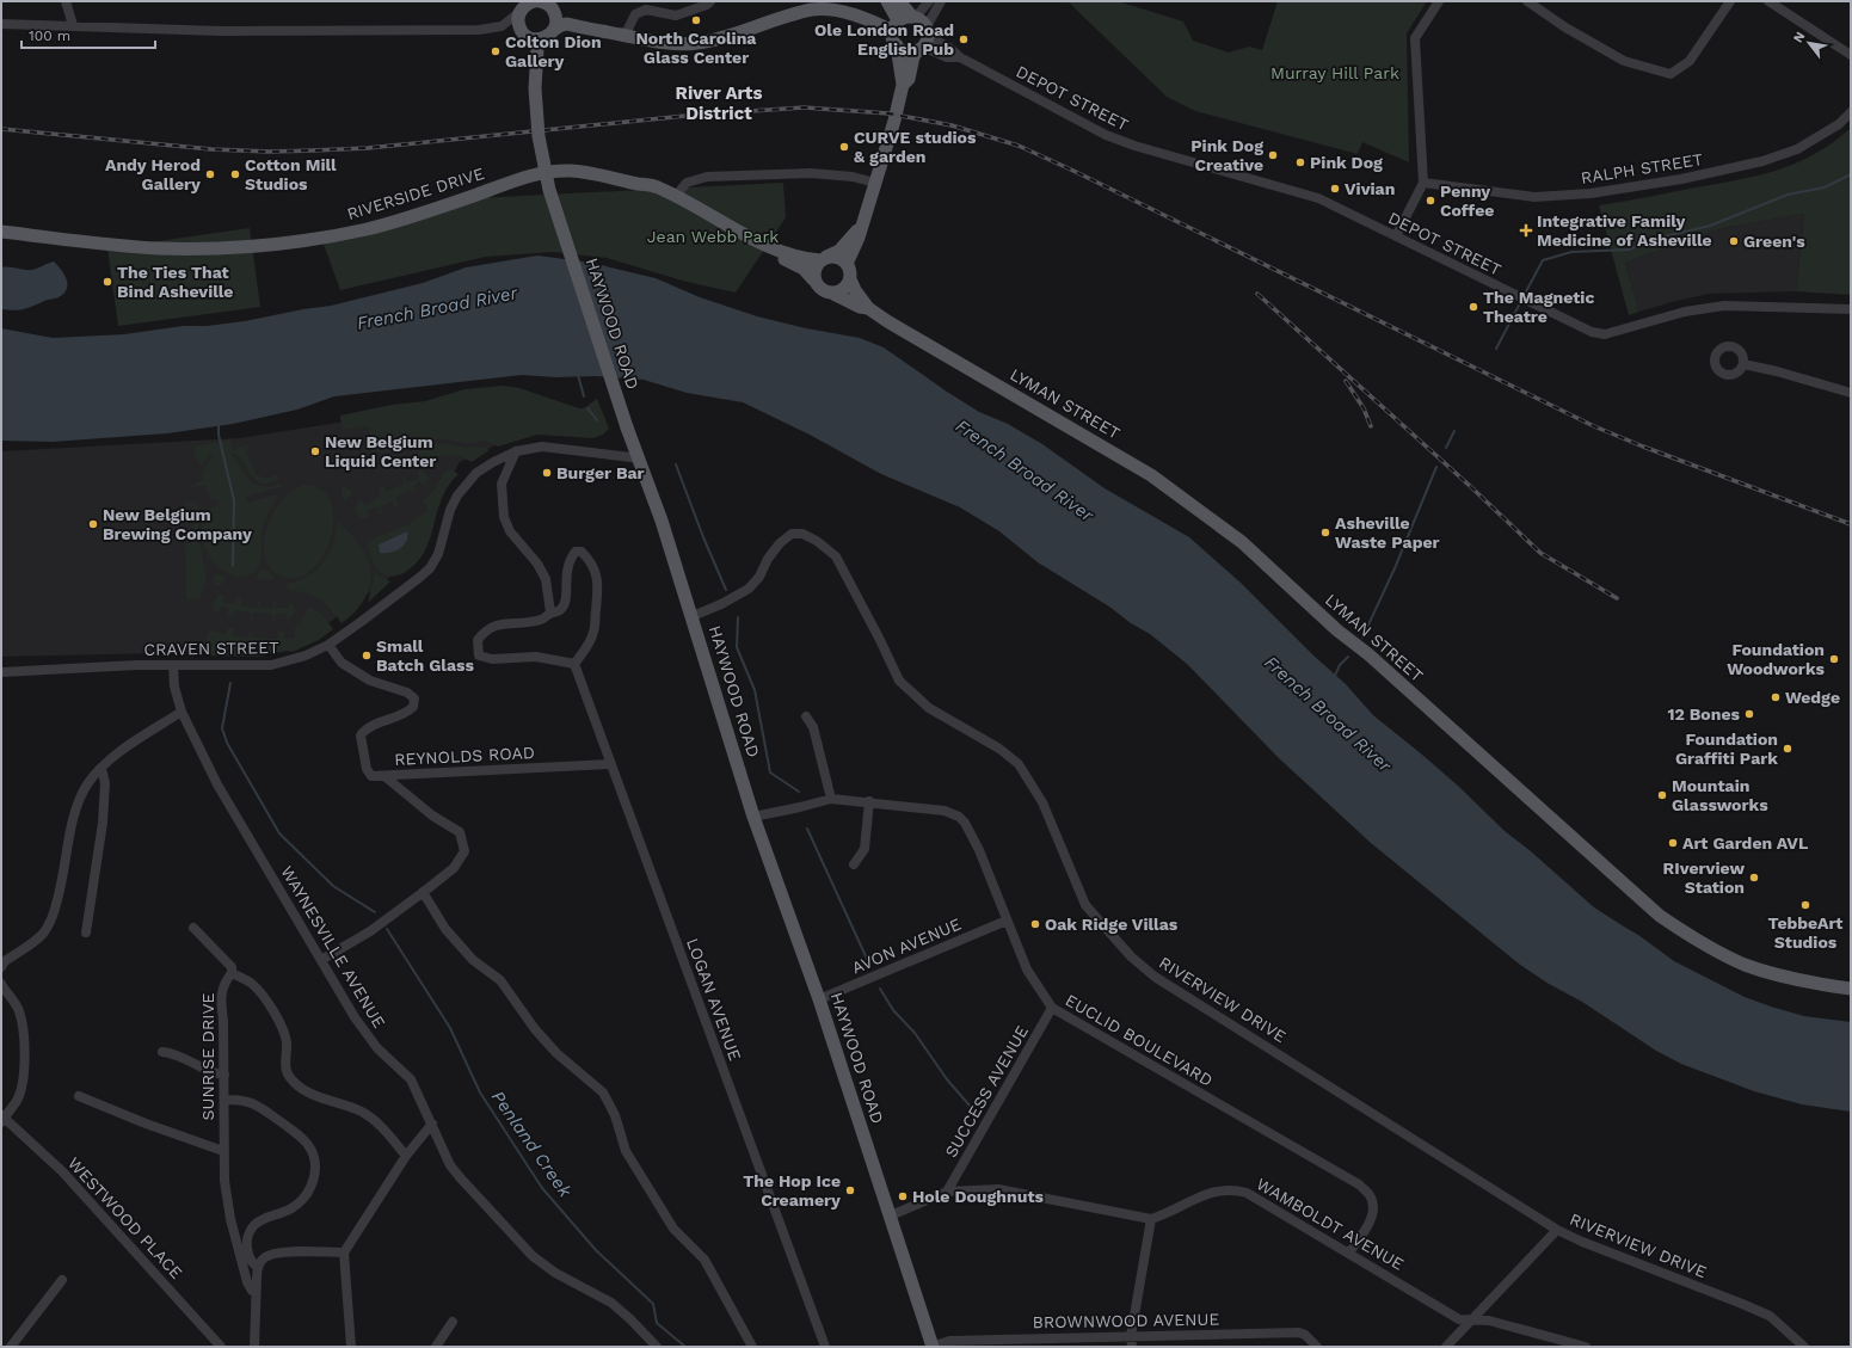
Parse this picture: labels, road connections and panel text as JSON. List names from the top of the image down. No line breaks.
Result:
{"streets":{"main road":["RIVERSIDE DRIVE","HAYWOOD ROAD","LYMAN STREET"],"street":["DEPOT STREET","RALPH STREET","CRAVEN STREET","REYNOLDS ROAD","AVON AVENUE","WAYNESVILLE AVENUE","LOGAN AVENUE","RIVERVIEW DRIVE","EUCLID BOULEVARD","SUNRISE DRIVE","SUCCESS AVENUE","WESTWOOD PLACE","WAMBOLDT AVENUE","BROWNWOOD AVENUE"]},"crossings":[["RIVERSIDE DRIVE","LYMAN STREET"],["HAYWOOD ROAD","CRAVEN STREET"],["HAYWOOD ROAD","AVON AVENUE"],["HAYWOOD ROAD","RIVERVIEW DRIVE"],["HAYWOOD ROAD","EUCLID BOULEVARD"],["HAYWOOD ROAD","BROWNWOOD AVENUE"],["CRAVEN STREET","WAYNESVILLE AVENUE"],["REYNOLDS ROAD","WAYNESVILLE AVENUE"],["REYNOLDS ROAD","LOGAN AVENUE"],["AVON AVENUE","EUCLID BOULEVARD"],["EUCLID BOULEVARD","SUCCESS AVENUE"],["EUCLID BOULEVARD","WAMBOLDT AVENUE"]],"districts":["River Arts District"],"water":["French Broad River","Penland Creek"],"parks":["Murray Hill Park","Jean Webb Park"],"places":{"other":["North Carolina Glass Center","Ole London Road English Pub","Colton Dion Gallery","CURVE studios & garden","Pink Dog Creative","Pink Dog","Andy Herod Gallery","Cotton Mill Studios","Vivian","Penny Coffee","Green's","The Ties That Bind Asheville","The Magnetic Theatre","New Belgium Liquid Center","Burger Bar","New Belgium Brewing Company","Asheville Waste Paper","Small Batch Glass","Foundation Woodworks","Wedge","12 Bones","Foundation Graffiti Park","Mountain Glassworks","Art Garden AVL","RIverview Station","TebbeArt Studios","Oak Ridge Villas","The Hop Ice Creamery","Hole Doughnuts"],"health":["Integrative Family Medicine of Asheville"]},"scale_bar":"100 m","north":"top left"}
